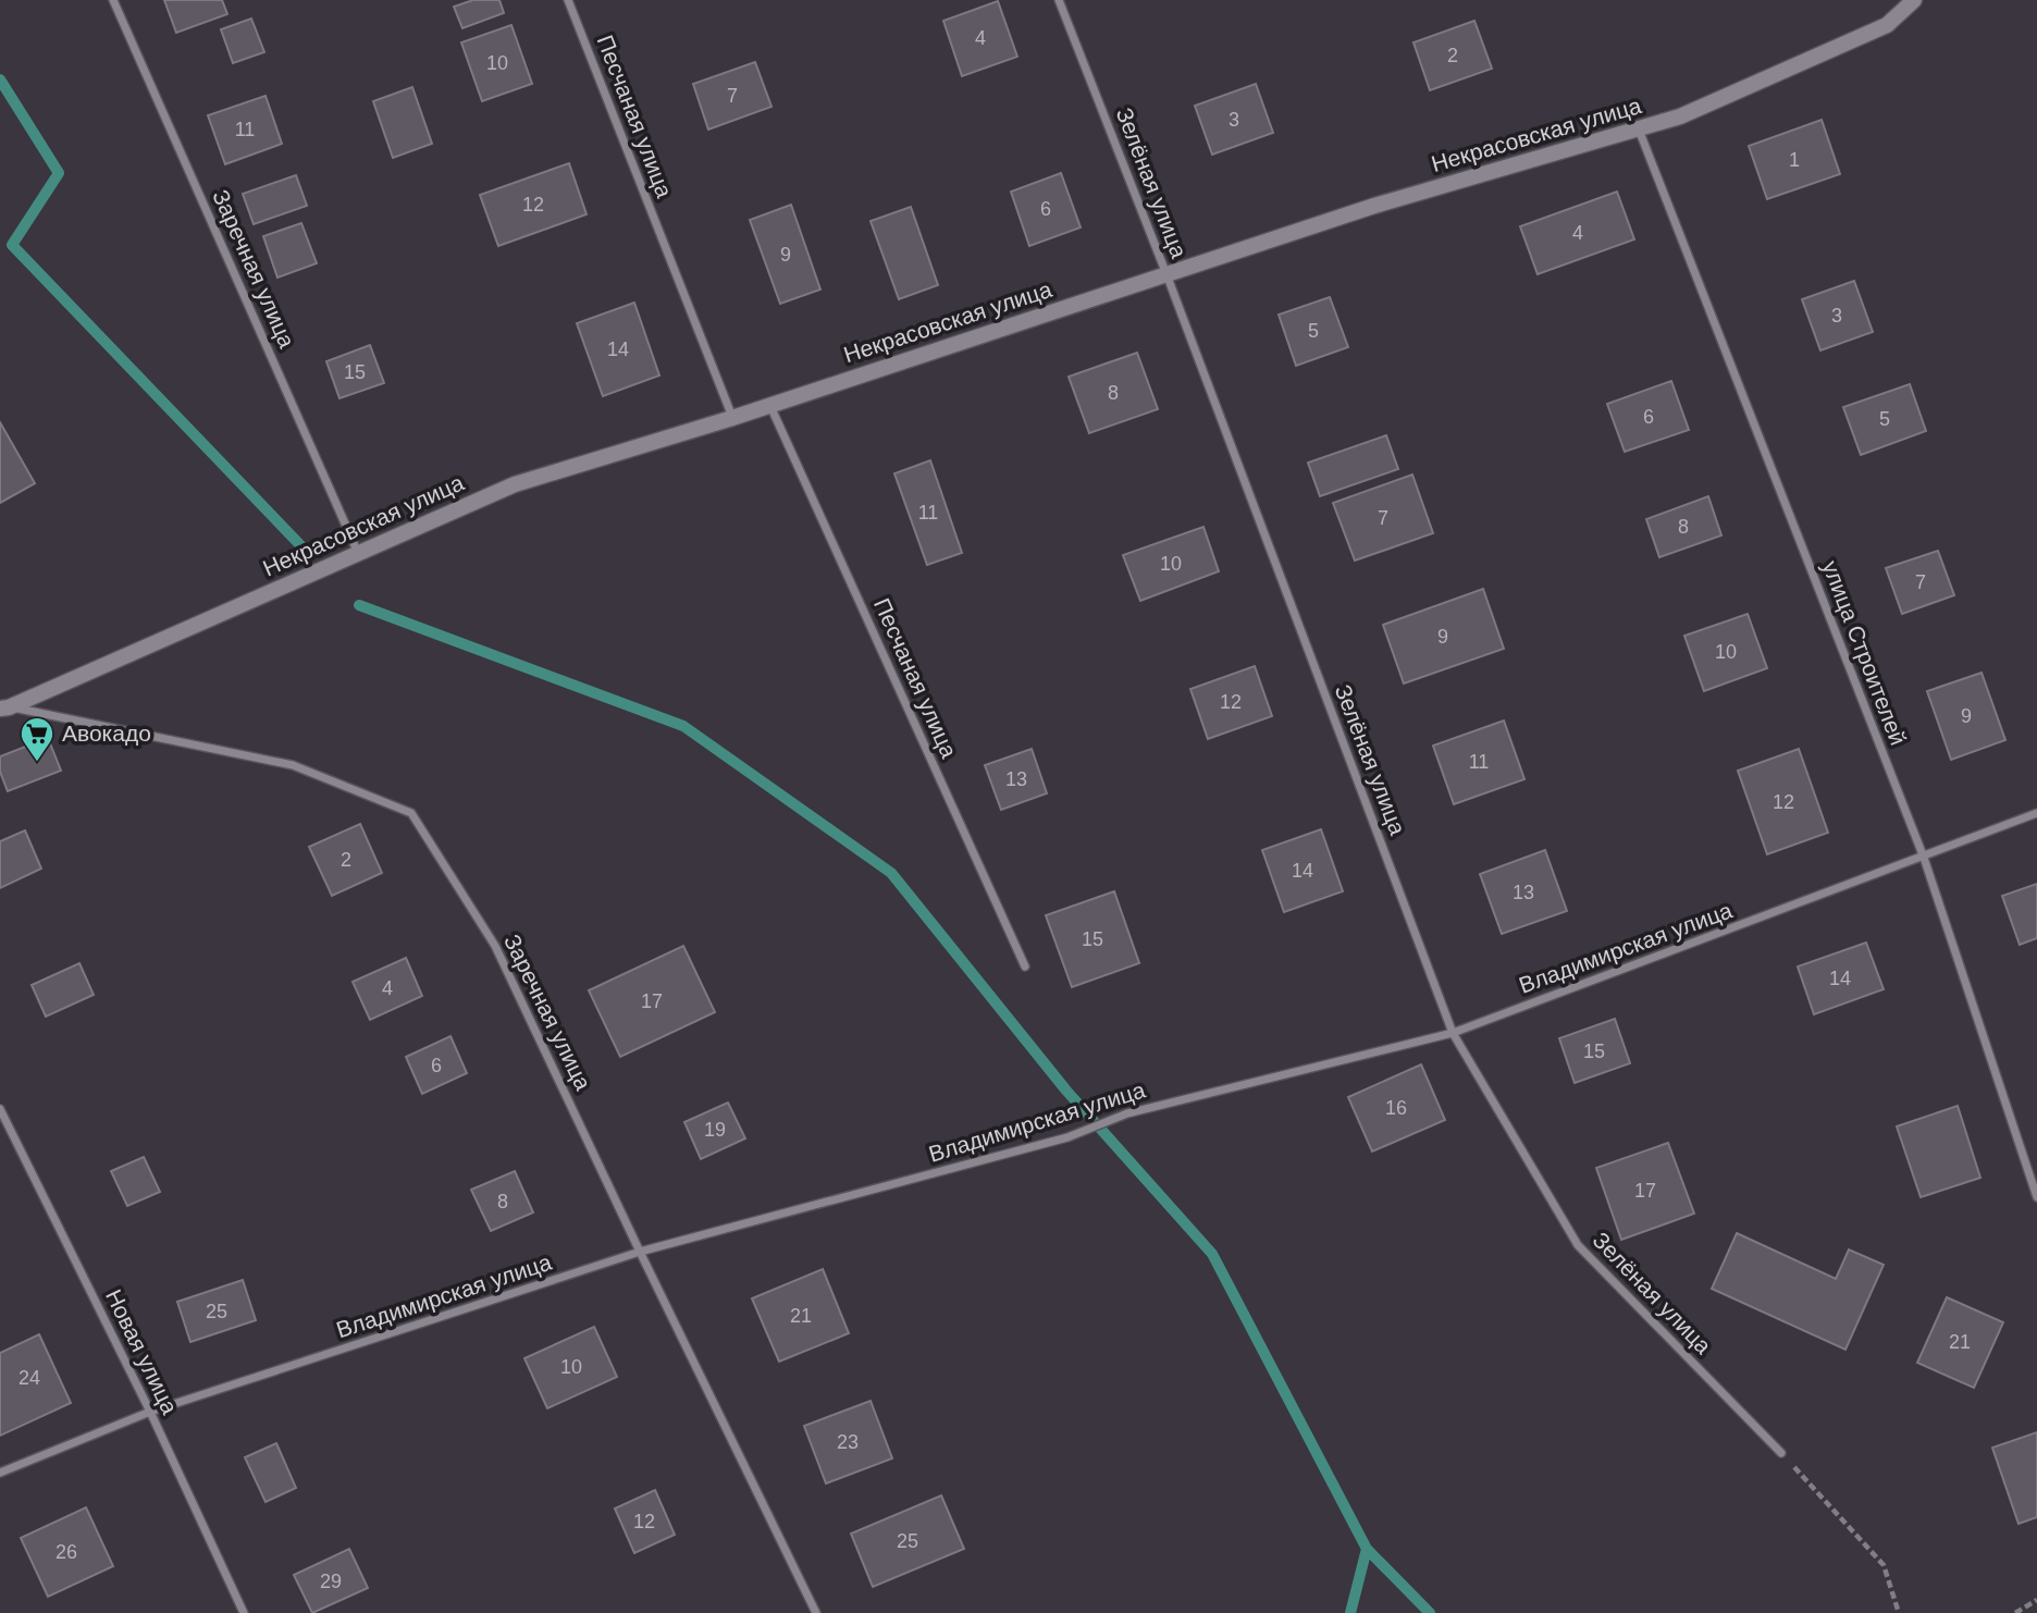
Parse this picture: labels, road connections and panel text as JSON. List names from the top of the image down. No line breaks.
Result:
{"streets":{"street":["Песчаная улица","Некрасовская улица","Зелёная улица","Заречная улица","улица Строителей","Владимирская улица","Новая улица"]},"crossings":[["Песчаная улица","Некрасовская улица"],["Некрасовская улица","Зелёная улица"],["Некрасовская улица","Заречная улица"],["Некрасовская улица","улица Строителей"],["Зелёная улица","Владимирская улица"],["Заречная улица","Владимирская улица"],["улица Строителей","Владимирская улица"],["Владимирская улица","Новая улица"]],"places":{"supermarket":["Авокадо"]},"house_numbers":["4","2","10","7","3","11","1","12","6","4","9","3","5","14","15","8","6","5","11","7","8","10","7","9","10","12","9","11","13","12","2","14","13","15","14","4","17","15","6","16","19","17","8","25","21","21","10","24","23","12","25","26","29"]}
